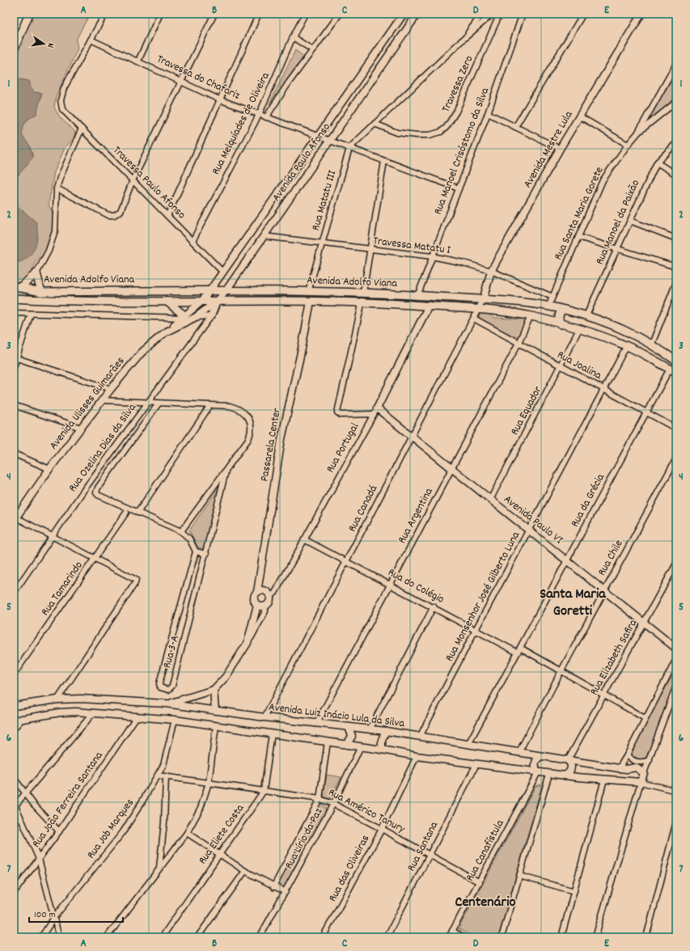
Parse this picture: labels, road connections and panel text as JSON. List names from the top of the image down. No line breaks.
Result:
{"streets":{"main road":["Avenida Adolfo Viana"],"street":["Travessa do Chafariz","Travessa Zero","Rua Melquíades de Oliveira","Avenida Mestre Lula","Rua Manoel Crisóstomo da Silva","Avenida Paulo Afonso","Travessa Paulo Afonso","Rua Matatu III","Rua Santa Maria Gorete","Rua Manoel da Paixão","Travessa Matatu I","Rua Joalina","Avenida Ulisses Guimarães","Rua Equador","Passarela Center","Rua Ozelina Dias da Silva","Rua Portugal","Rua da Grécia","Rua Canadá","Rua Argentina","Avenida Paulo VI","Rua Chile","Rua do Colégio","Rua Tamarindo","Rua Monsenhor José Gilberto Luna","Rua 3-A","Rua Elizabeth Safira","Avenida Luiz Inácio Lula da Silva","Rua João Ferreira Santana","Rua Américo Tanury","Rua Job Marques","Rua Eliete Costa","Rua Lírio da Paz","Rua Santana","Rua Canafístula","Rua das Oliveiras"]},"crossings":[["Travessa do Chafariz","Rua Melquíades de Oliveira"],["Travessa do Chafariz","Avenida Paulo Afonso"],["Travessa do Chafariz","Travessa Paulo Afonso"],["Rua Melquíades de Oliveira","Travessa Paulo Afonso"],["Avenida Mestre Lula","Travessa Matatu I"],["Avenida Mestre Lula","Avenida Adolfo Viana"],["Avenida Mestre Lula","Rua Canadá"],["Rua Manoel Crisóstomo da Silva","Travessa Matatu I"],["Rua Manoel Crisóstomo da Silva","Avenida Adolfo Viana"],["Avenida Paulo Afonso","Travessa Paulo Afonso"],["Avenida Paulo Afonso","Travessa Matatu I"],["Avenida Paulo Afonso","Avenida Adolfo Viana"],["Avenida Paulo Afonso","Avenida Ulisses Guimarães"],["Rua Matatu III","Travessa Matatu I"],["Rua Matatu III","Avenida Adolfo Viana"],["Rua Santa Maria Gorete","Travessa Matatu I"],["Rua Santa Maria Gorete","Avenida Adolfo Viana"],["Rua Manoel da Paixão","Avenida Adolfo Viana"],["Avenida Adolfo Viana","Rua Equador"],["Avenida Adolfo Viana","Passarela Center"],["Avenida Adolfo Viana","Rua Portugal"],["Avenida Adolfo Viana","Rua da Grécia"],["Avenida Adolfo Viana","Rua Canadá"],["Avenida Adolfo Viana","Rua Argentina"],["Avenida Adolfo Viana","Rua Monsenhor José Gilberto Luna"],["Rua Joalina","Rua Equador"],["Rua Joalina","Rua da Grécia"],["Rua Joalina","Rua Canadá"],["Rua Joalina","Rua Argentina"],["Rua Joalina","Rua Monsenhor José Gilberto Luna"],["Rua Equador","Avenida Paulo VI"],["Passarela Center","Rua Portugal"],["Rua Portugal","Avenida Paulo VI"],["Rua Portugal","Rua do Colégio"],["Rua da Grécia","Avenida Paulo VI"],["Rua da Grécia","Rua do Colégio"],["Rua da Grécia","Avenida Luiz Inácio Lula da Silva"],["Rua Canadá","Avenida Paulo VI"],["Rua Canadá","Rua do Colégio"],["Rua Canadá","Avenida Luiz Inácio Lula da Silva"],["Rua Argentina","Avenida Paulo VI"],["Rua Argentina","Rua do Colégio"],["Rua Argentina","Avenida Luiz Inácio Lula da Silva"],["Avenida Paulo VI","Rua Chile"],["Avenida Paulo VI","Rua Monsenhor José Gilberto Luna"],["Avenida Paulo VI","Rua Elizabeth Safira"],["Rua Chile","Rua do Colégio"],["Rua Chile","Avenida Luiz Inácio Lula da Silva"],["Rua do Colégio","Rua Monsenhor José Gilberto Luna"],["Rua do Colégio","Rua Elizabeth Safira"],["Rua Monsenhor José Gilberto Luna","Avenida Luiz Inácio Lula da Silva"],["Rua Elizabeth Safira","Avenida Luiz Inácio Lula da Silva"],["Rua Américo Tanury","Rua Job Marques"],["Rua Américo Tanury","Rua Eliete Costa"],["Rua Américo Tanury","Rua Lírio da Paz"],["Rua Américo Tanury","Rua Santana"],["Rua Américo Tanury","Rua Canafístula"],["Rua Américo Tanury","Rua das Oliveiras"]],"districts":["Santa Maria Goretti","Centenário"],"scale_bar":"100 m","north":"right","grid":{"columns":["A","B","C","D","E"],"rows":["1","2","3","4","5","6","7"]}}
